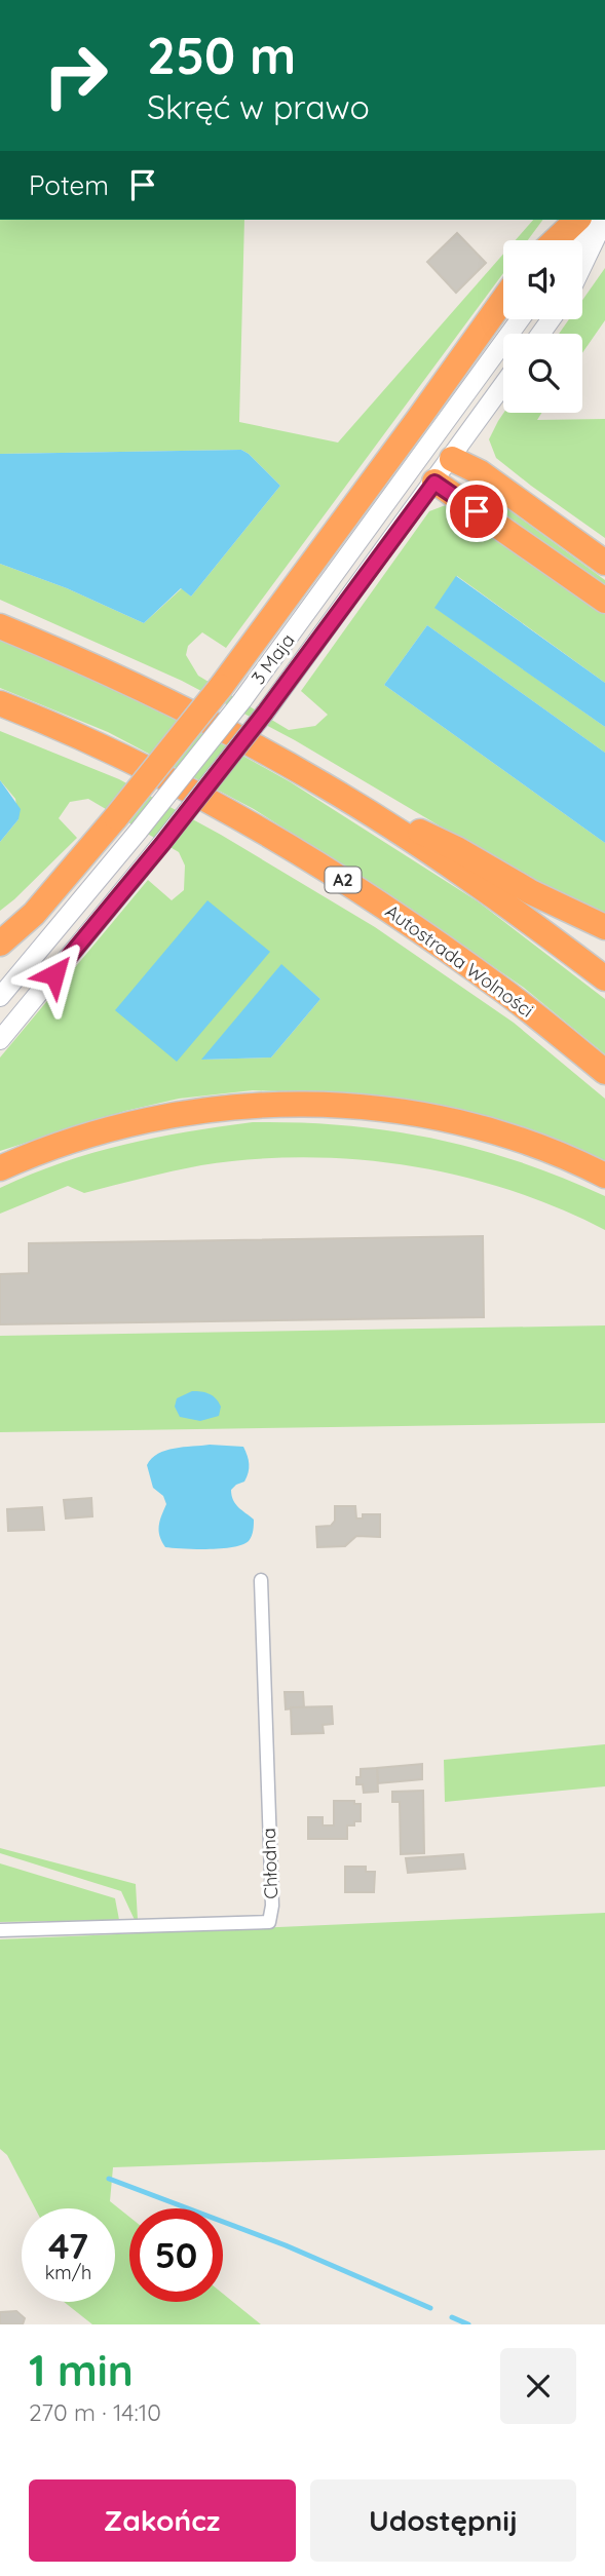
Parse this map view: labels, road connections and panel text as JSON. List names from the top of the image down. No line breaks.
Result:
{"streets":{"highway":["A2","Autostrada Wolności"],"main road":["3 Maja"],"street":["Chłodna"]},"page":{"turn":["250 m","Skręć w prawo"],"then":"Potem","speed":"47 km/h","limit":"50","heading":["1 min","270 m · 14:10"],"buttons":["Zakończ","Udostępnij"]}}
